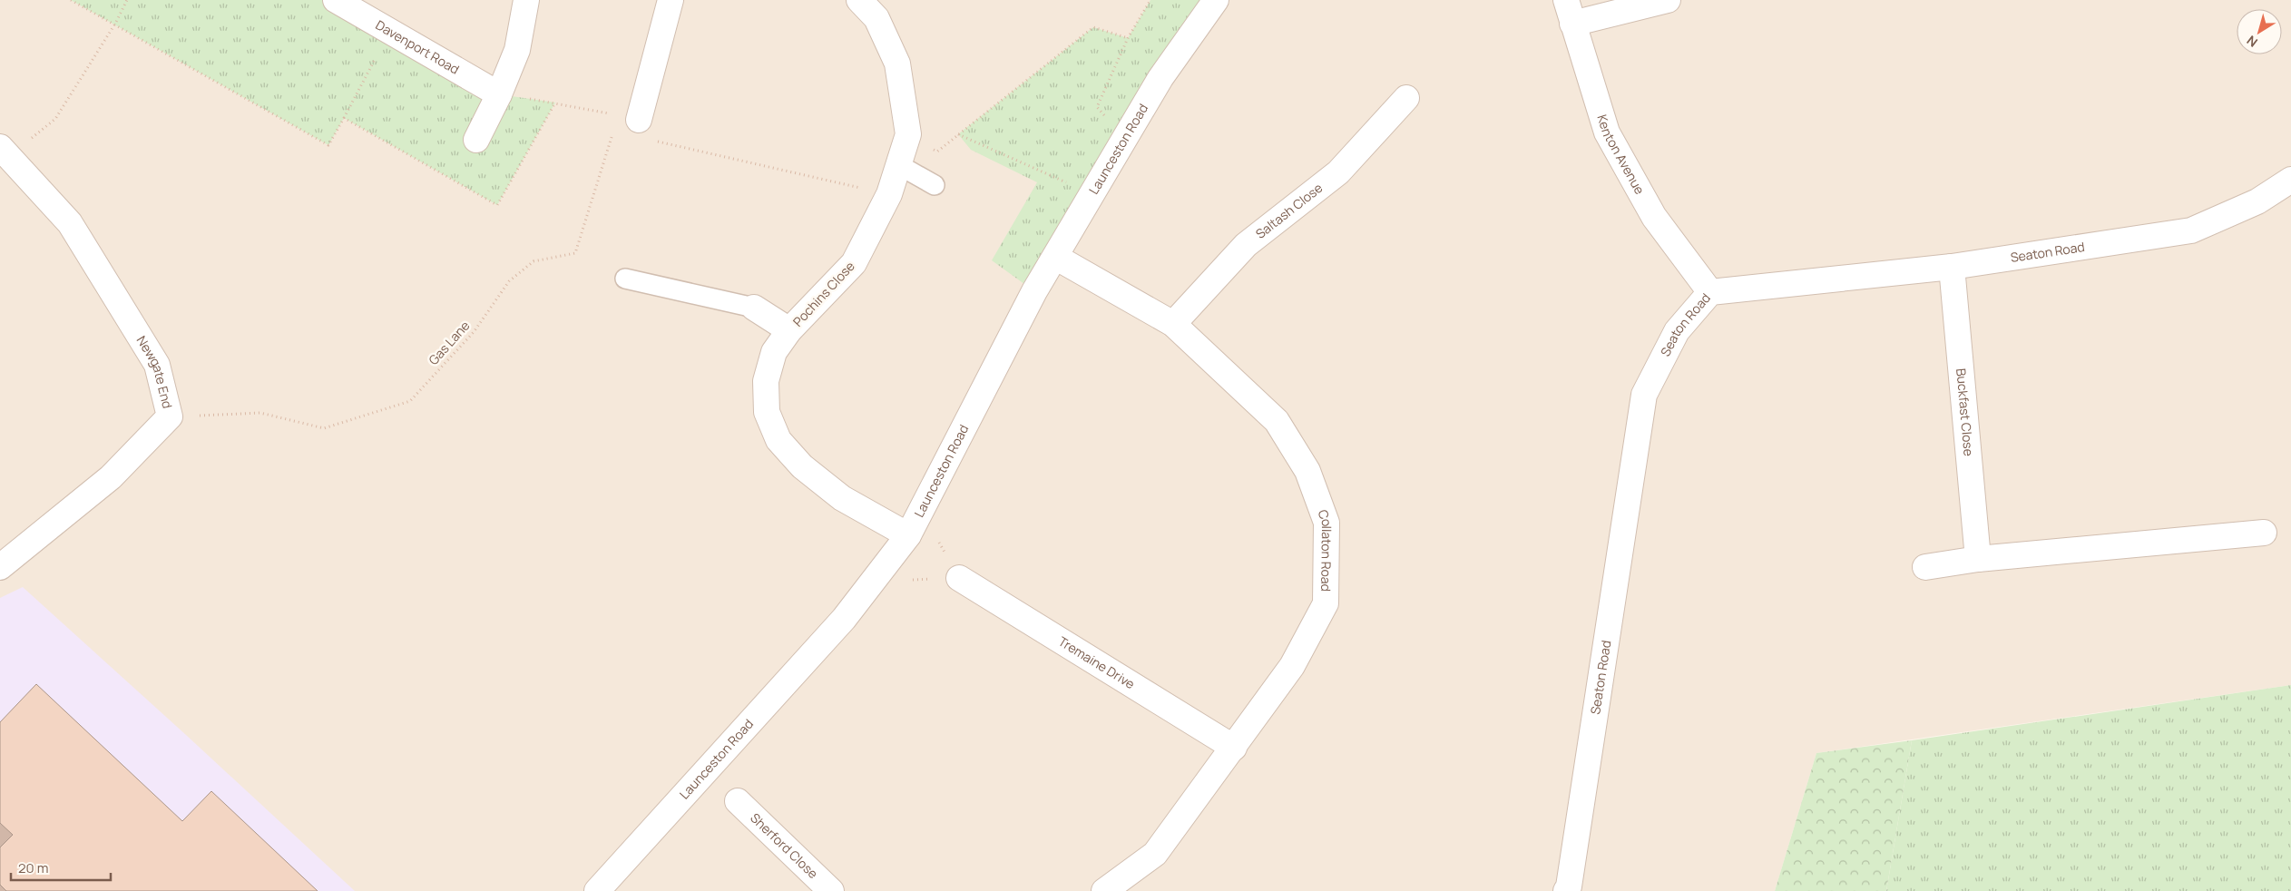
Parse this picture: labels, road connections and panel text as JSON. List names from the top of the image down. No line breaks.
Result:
{"streets":{"street":["Davenport Road","Launceston Road","Kenton Avenue","Saltash Close","Seaton Road","Pochins Close","Newgate End","Buckfast Close","Collaton Road","Tremaine Drive","Sherford Close"],"path":["Gas Lane"]},"crossings":[["Launceston Road","Pochins Close"],["Launceston Road","Collaton Road"],["Kenton Avenue","Seaton Road"],["Saltash Close","Collaton Road"],["Seaton Road","Buckfast Close"],["Gas Lane","Newgate End"],["Collaton Road","Tremaine Drive"]],"scale_bar":"20 m","north":"bottom left"}
